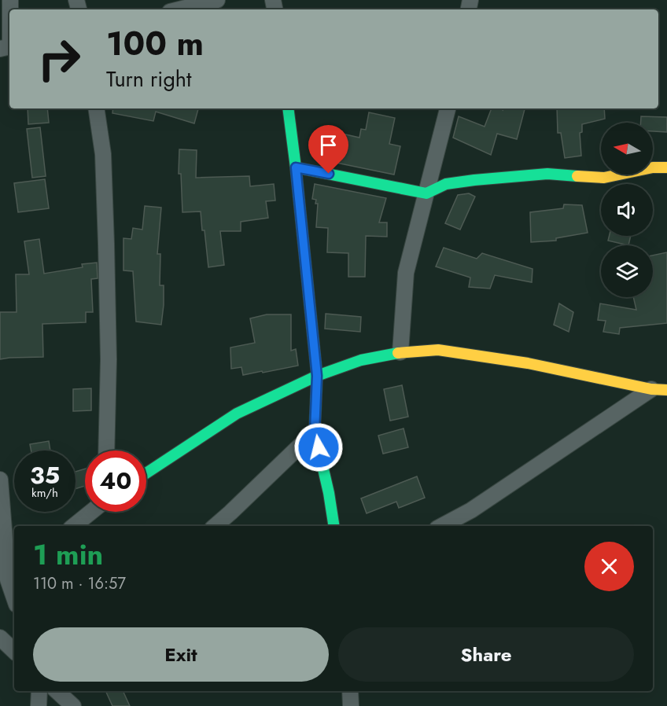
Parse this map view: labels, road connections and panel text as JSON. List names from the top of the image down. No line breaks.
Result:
{"north":"left","page":{"turn":["100 m","Turn right"],"speed":"35 km/h","limit":"40","heading":["1 min","110 m · 16:57"],"buttons":["Exit","Share"]}}
